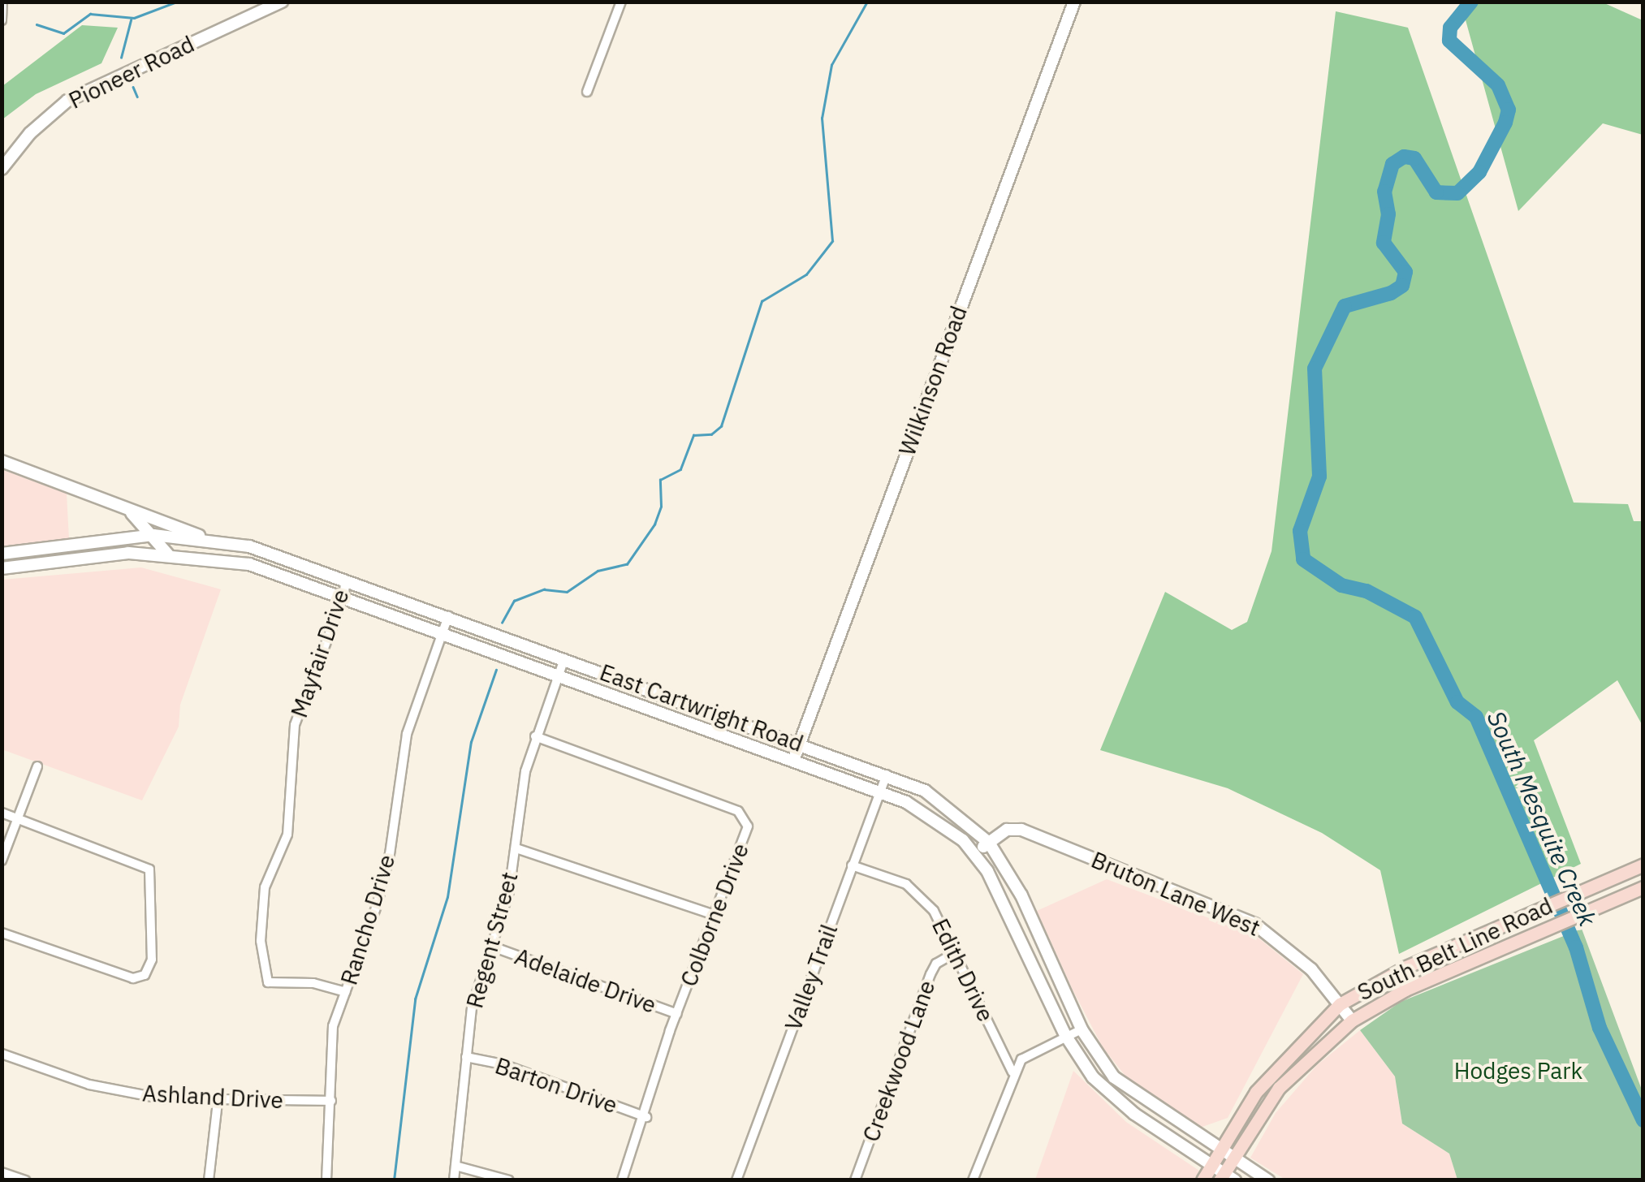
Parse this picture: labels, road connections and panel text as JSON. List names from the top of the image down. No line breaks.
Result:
{"streets":{"main road":["Pioneer Road","Wilkinson Road","East Cartwright Road","Bruton Lane West","South Belt Line Road"],"street":["Mayfair Drive","Colborne Drive","Rancho Drive","Regent Street","Edith Drive","Valley Trail","Adelaide Drive","Creekwood Lane","Barton Drive","Ashland Drive"]},"crossings":[["Wilkinson Road","East Cartwright Road"],["Mayfair Drive","East Cartwright Road"],["Mayfair Drive","Rancho Drive"],["East Cartwright Road","Bruton Lane West"],["East Cartwright Road","Rancho Drive"],["East Cartwright Road","Regent Street"],["East Cartwright Road","South Belt Line Road"],["East Cartwright Road","Valley Trail"],["Bruton Lane West","South Belt Line Road"],["Colborne Drive","Regent Street"],["Colborne Drive","Adelaide Drive"],["Colborne Drive","Barton Drive"],["Rancho Drive","Ashland Drive"],["Regent Street","Adelaide Drive"],["Regent Street","Barton Drive"],["Edith Drive","Valley Trail"],["Edith Drive","Creekwood Lane"]],"water":["South Mesquite Creek"],"parks":["Hodges Park"]}
